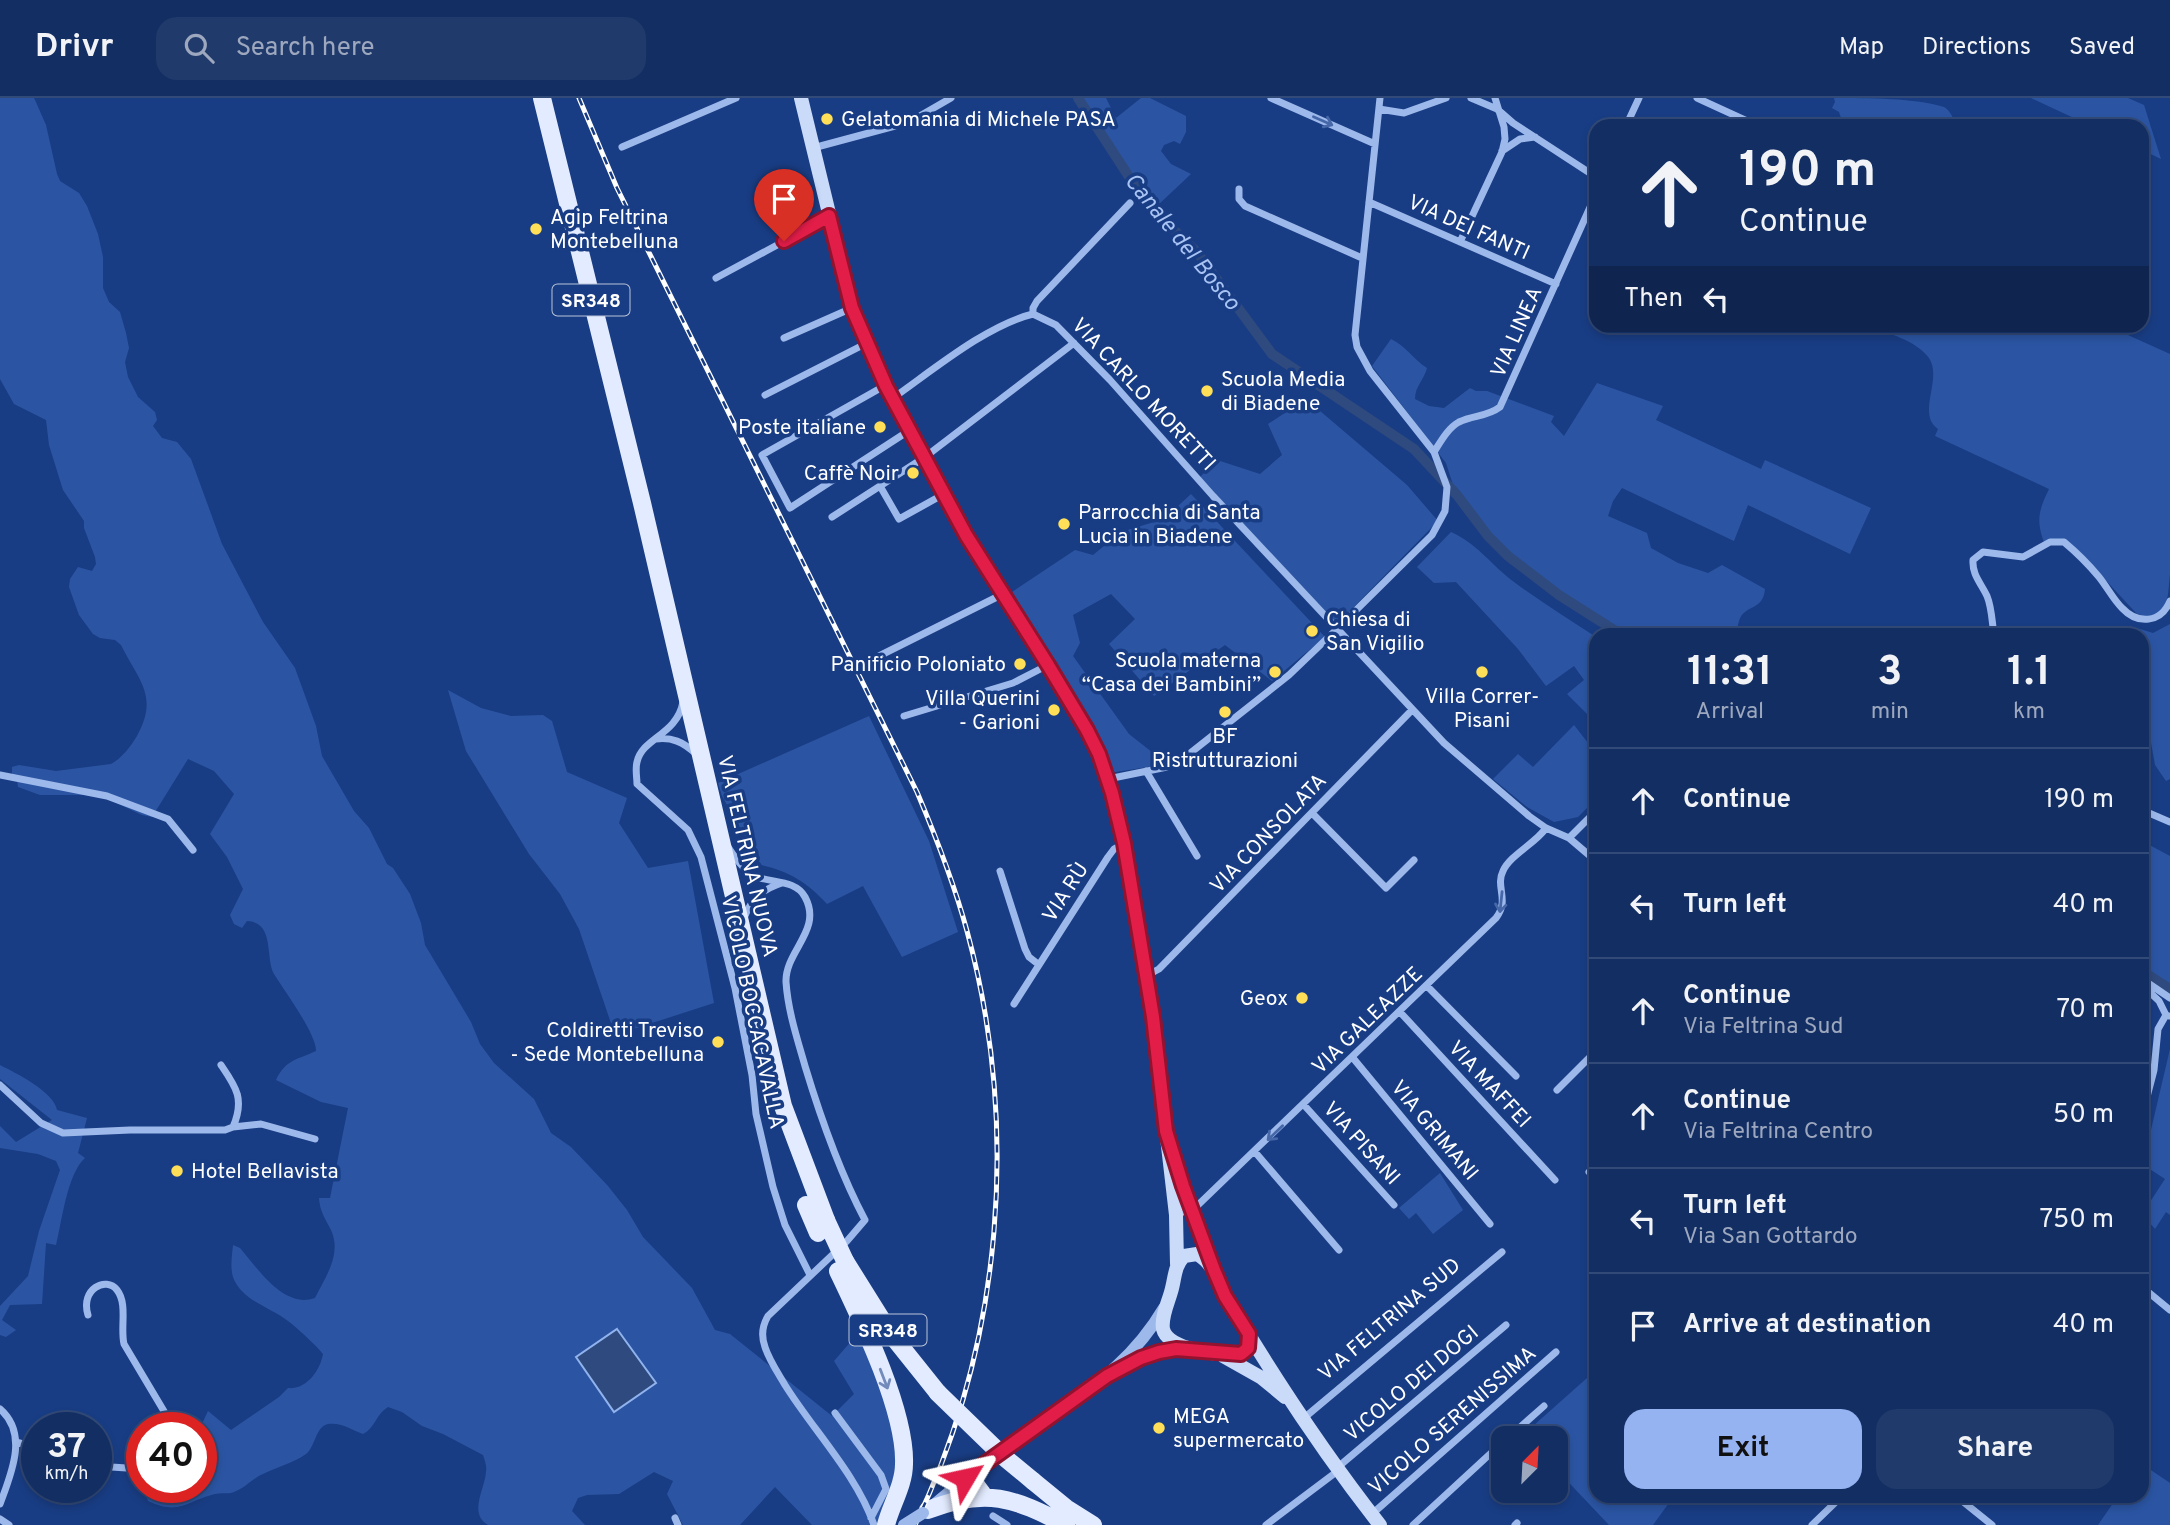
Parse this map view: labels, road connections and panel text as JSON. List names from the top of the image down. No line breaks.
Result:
{"streets":{"main road":["SR348","VIA FELTRINA NUOVA"],"street":["VIA DEI FANTI","VIA LINEA","VIA CARLO MORETTI","VIA CONSOLATA","VIA RÙ","VICOLO BOCCACAVALLA","VIA GALEAZZE","VIA MAFFEI","VIA GRIMANI","VIA PISANI","VIA FELTRINA SUD","VICOLO DEI DOGI","VICOLO SERENISSIMA"]},"crossings":[["VIA DEI FANTI","VIA LINEA"],["VIA CARLO MORETTI","VIA CONSOLATA"],["VIA CARLO MORETTI","VIA GALEAZZE"],["VIA GALEAZZE","VIA MAFFEI"],["VIA GALEAZZE","VIA GRIMANI"],["VIA GALEAZZE","VIA PISANI"]],"one_way":["VIA GALEAZZE"],"water":["Canale del Bosco"],"places":["Gelatomania di Michele PASA","Agip Feltrina Montebelluna","Scuola Media di Biadene","Poste italiane","Caffè Noir","Parrocchia di Santa Lucia in Biadene","Chiesa di San Vigilio","Panificio Poloniato","Scuola materna “Casa dei Bambini”","Villa Correr- Pisani","Villa Querini - Garioni","BF Ristrutturazioni","Geox","Coldiretti Treviso - Sede Montebelluna","Hotel Bellavista","MEGA supermercato"],"north":"top right","page":{"header":"Drivr","search":"Search here","nav":["Map","Directions","Saved"],"turn":["190 m","Continue"],"then":"Then","eta":["11:31","Arrival","3","min","1.1","km"],"list":[{"name":"Continue","value":"190 m"},{"name":"Turn left","value":"40 m"},{"name":"Continue","note":"Via Feltrina Sud","value":"70 m"},{"name":"Continue","note":"Via Feltrina Centro","value":"50 m"},{"name":"Turn left","note":"Via San Gottardo","value":"750 m"},{"name":"Arrive at destination","value":"40 m"}],"buttons":["Exit","Share"],"speed":"37 km/h","limit":"40"}}
